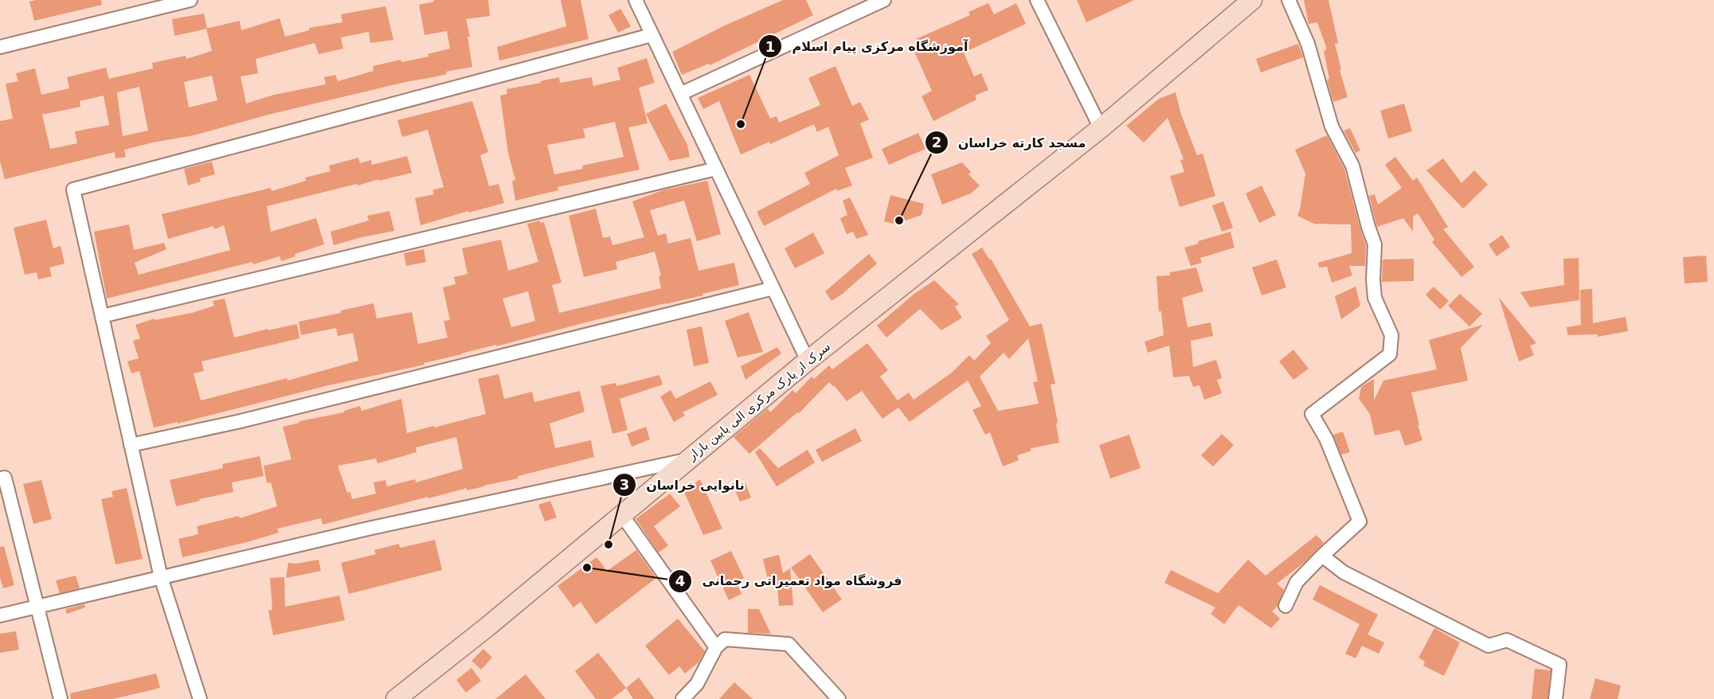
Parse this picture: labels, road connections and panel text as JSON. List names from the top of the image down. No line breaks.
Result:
{"streets":{"main road":["سرک از پارک مرکزی الی پایین بازار"]},"places":["آموزشگاه مرکزی پیام اسلام","مسجد کارته خراسان","نانوایی خراسان","فروشگاه مواد تعمیراتی رحمانی"]}
